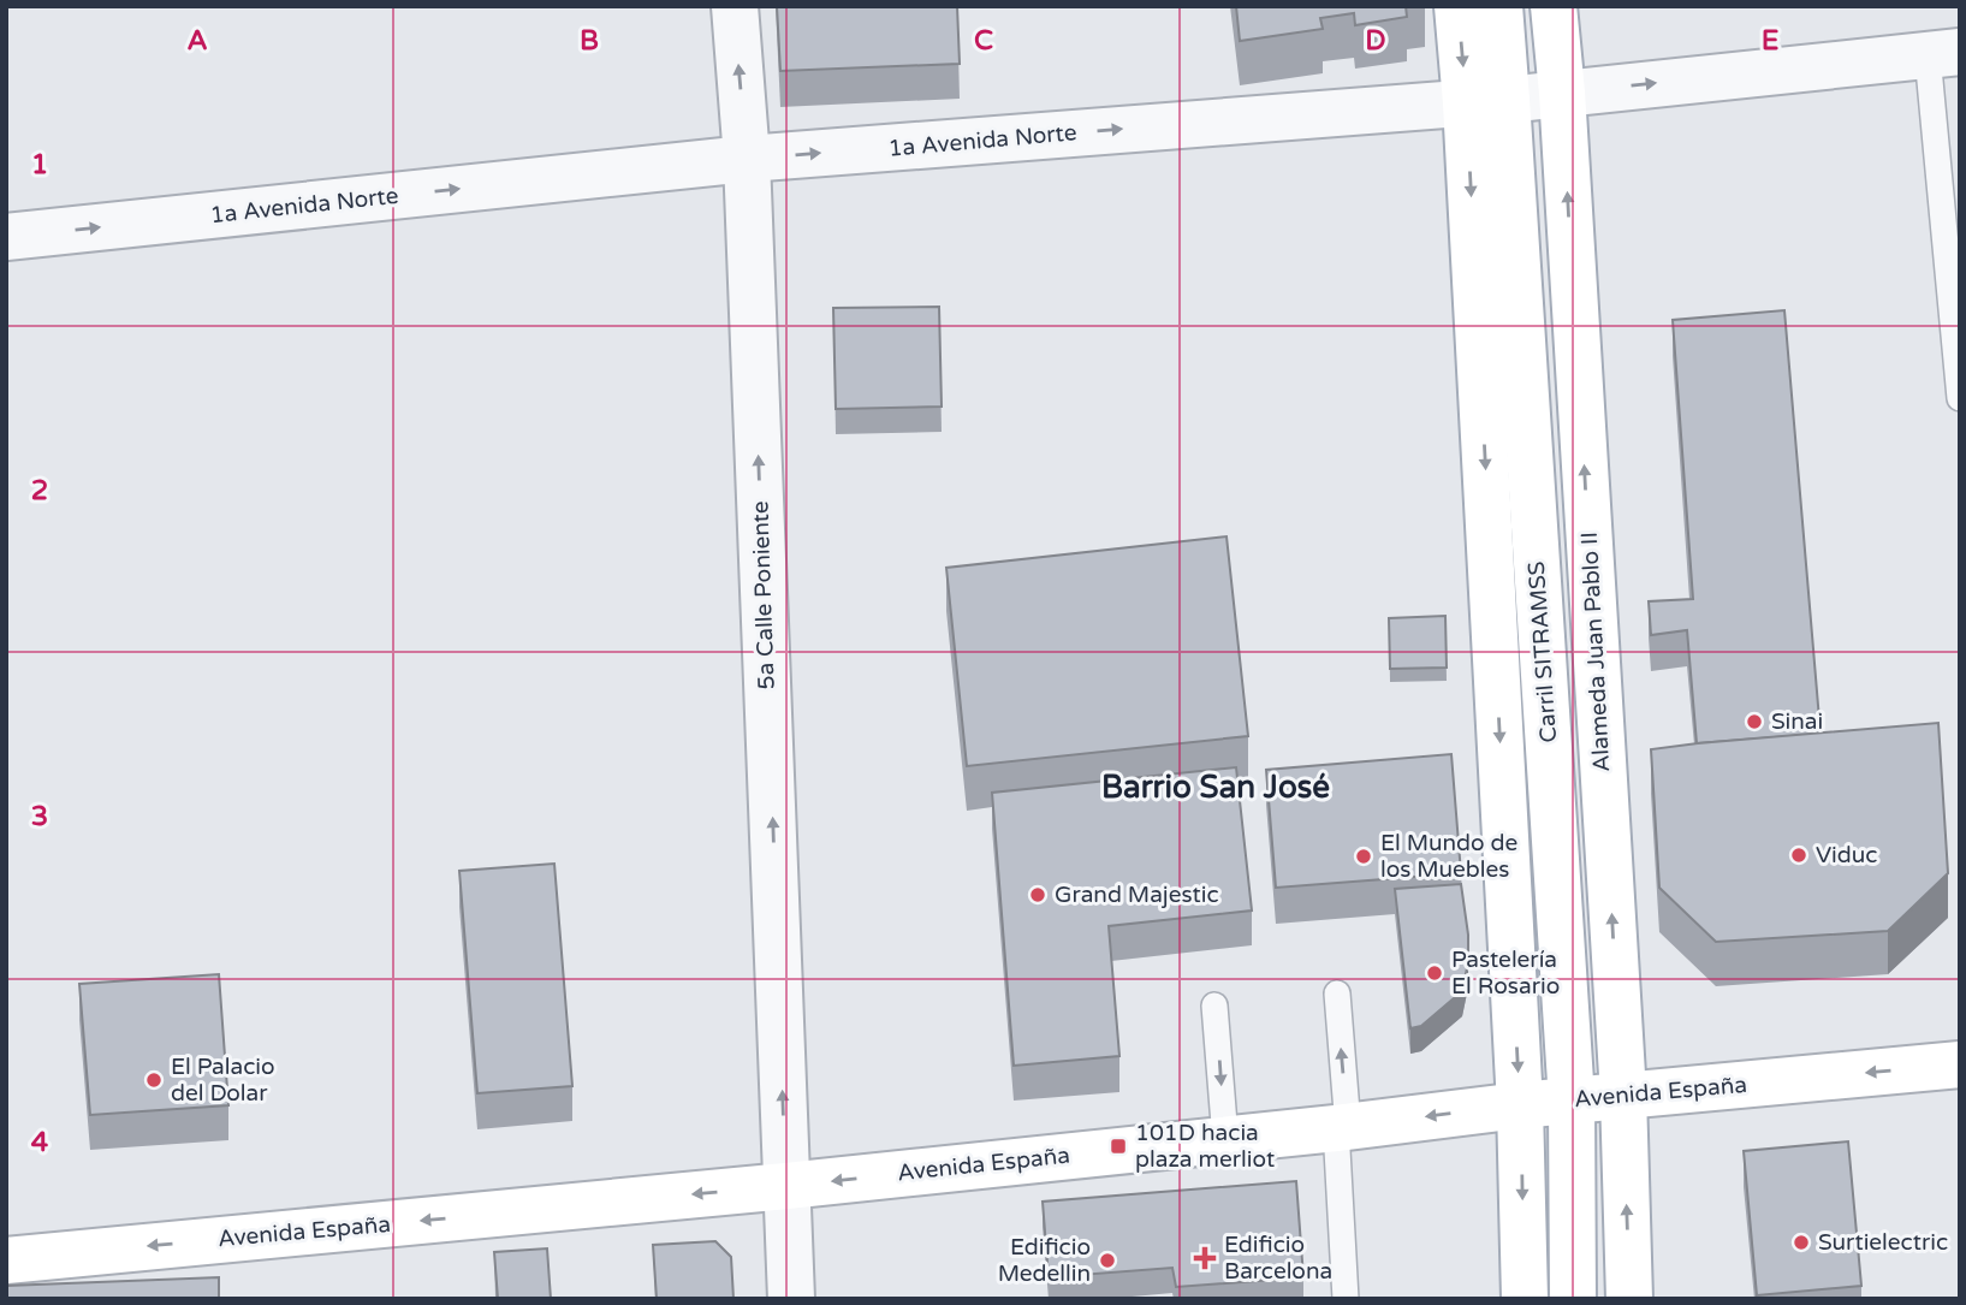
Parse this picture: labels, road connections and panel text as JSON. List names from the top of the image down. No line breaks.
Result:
{"streets":{"main road":["Carril SITRAMSS","Alameda Juan Pablo II","Avenida España"],"street":["1a Avenida Norte","5a Calle Poniente"]},"crossings":[["1a Avenida Norte","5a Calle Poniente"],["1a Avenida Norte","Carril SITRAMSS"],["1a Avenida Norte","Alameda Juan Pablo II"],["5a Calle Poniente","Avenida España"],["Carril SITRAMSS","Avenida España"],["Alameda Juan Pablo II","Avenida España"]],"one_way":["1a Avenida Norte","5a Calle Poniente","Avenida España"],"districts":["Barrio San José"],"places":{"other":["Sinai","Viduc","El Mundo de los Muebles","Grand Majestic","Pastelería El Rosario","El Palacio del Dolar","Surtielectric","Edificio Medellin"],"transit":["101D hacia plaza merliot"],"health":["Edificio Barcelona"]},"grid":{"columns":["A","B","C","D","E"],"rows":["1","2","3","4"]}}
